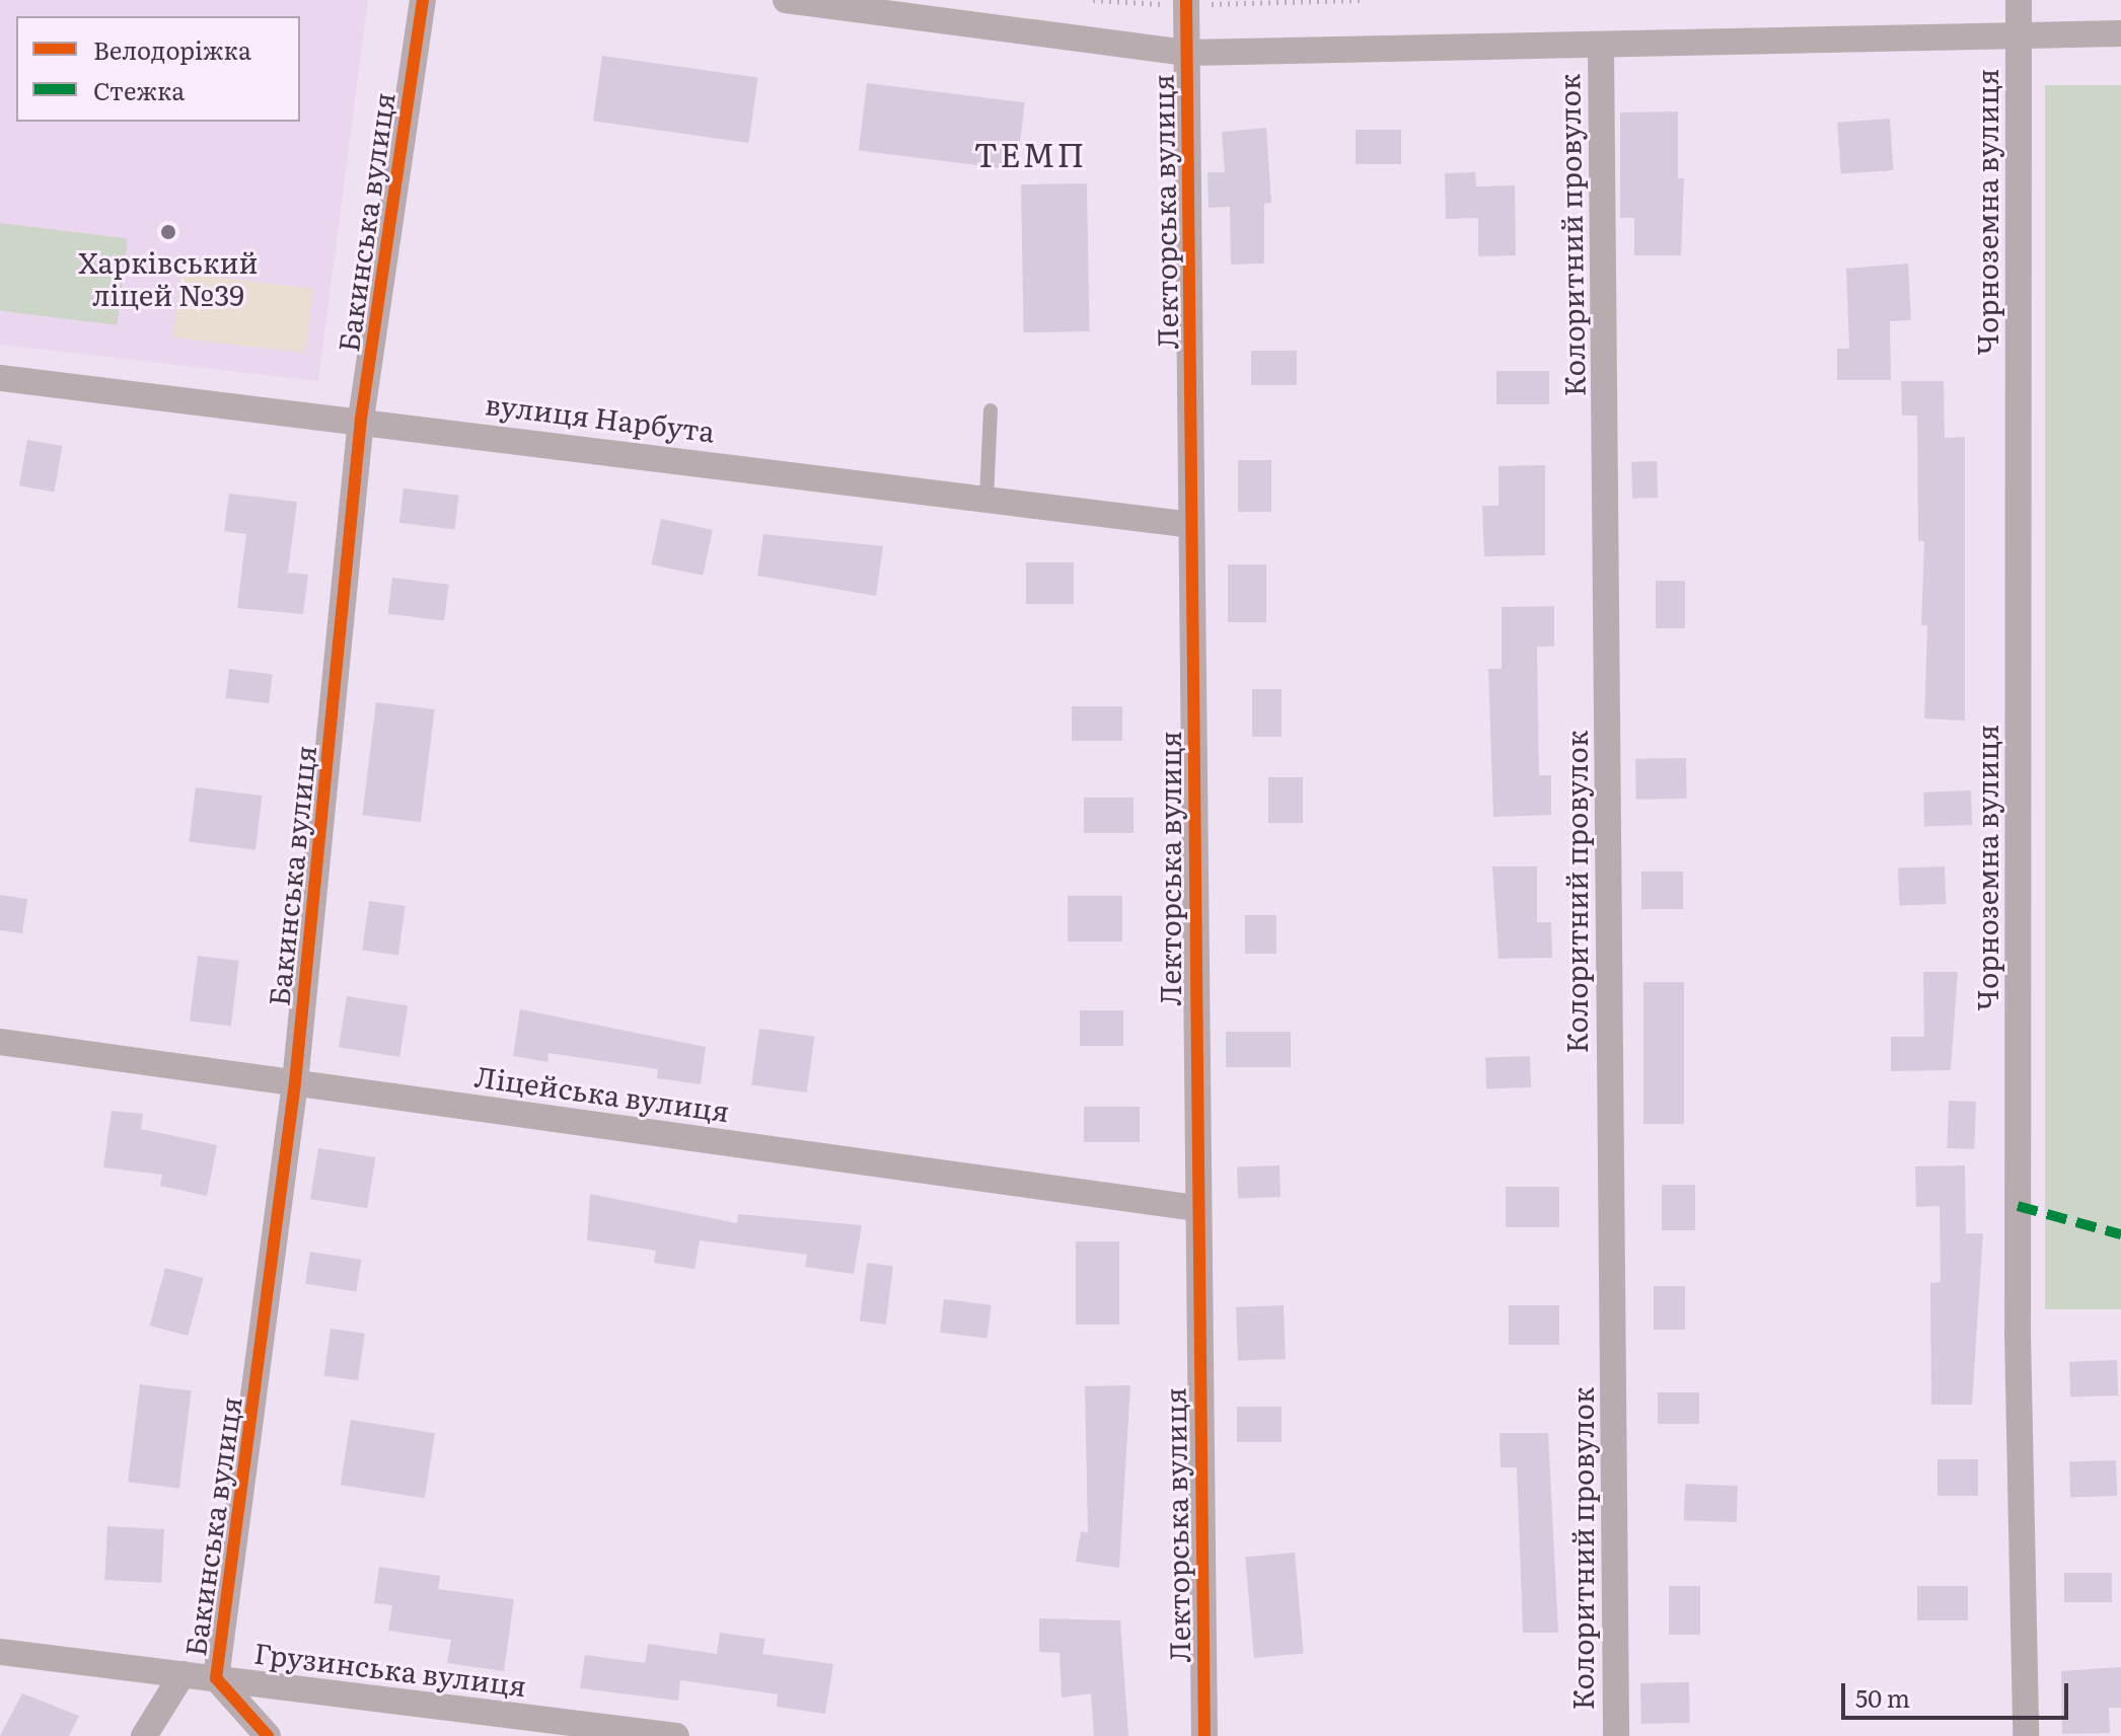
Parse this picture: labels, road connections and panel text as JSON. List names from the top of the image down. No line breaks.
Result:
{"streets":{"street":["Лекторська вулиця","Чорноземна вулиця","Бакинська вулиця","Колоритний провулок","вулиця Нарбута","Ліцейська вулиця","Грузинська вулиця"]},"crossings":[["Лекторська вулиця","вулиця Нарбута"],["Лекторська вулиця","Ліцейська вулиця"],["Бакинська вулиця","вулиця Нарбута"],["Бакинська вулиця","Ліцейська вулиця"],["Бакинська вулиця","Грузинська вулиця"]],"districts":["ТЕМП"],"places":["Харківський ліцей №39"],"legend":["Велодоріжка","Стежка"],"scale_bar":"50 m"}
